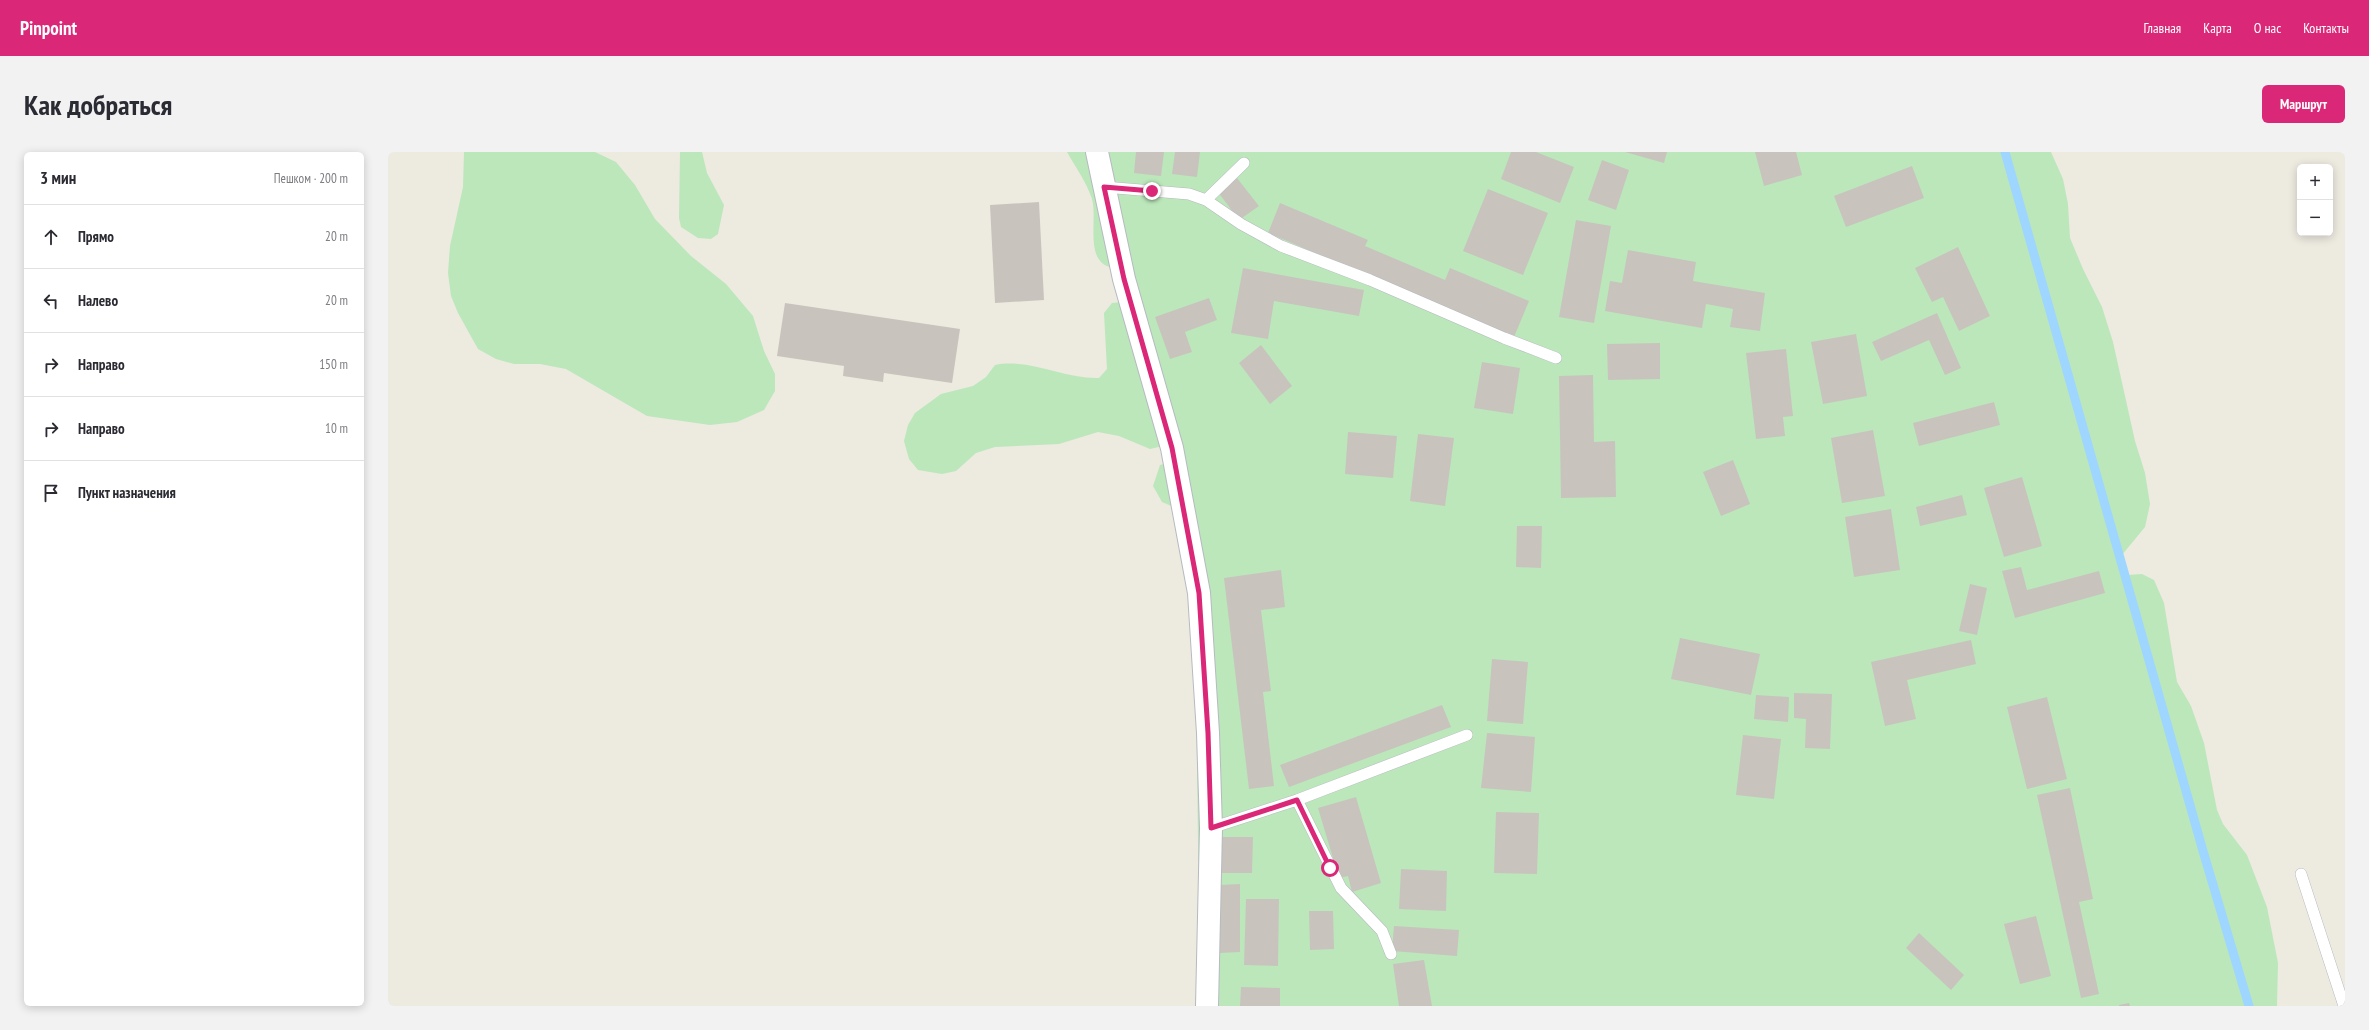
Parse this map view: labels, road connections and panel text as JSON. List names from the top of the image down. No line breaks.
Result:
{"page":{"header":"Pinpoint","nav":["Главная","Карта","О нас","Контакты"],"buttons":"Маршрут","title":"Как добраться","heading":["3 мин","Пешком · 200 m"],"map_buttons":["+","−"],"list":[["Прямо","20 m"],["Налево","20 m"],["Направо","150 m"],["Направо","10 m"],"Пункт назначения"]}}
